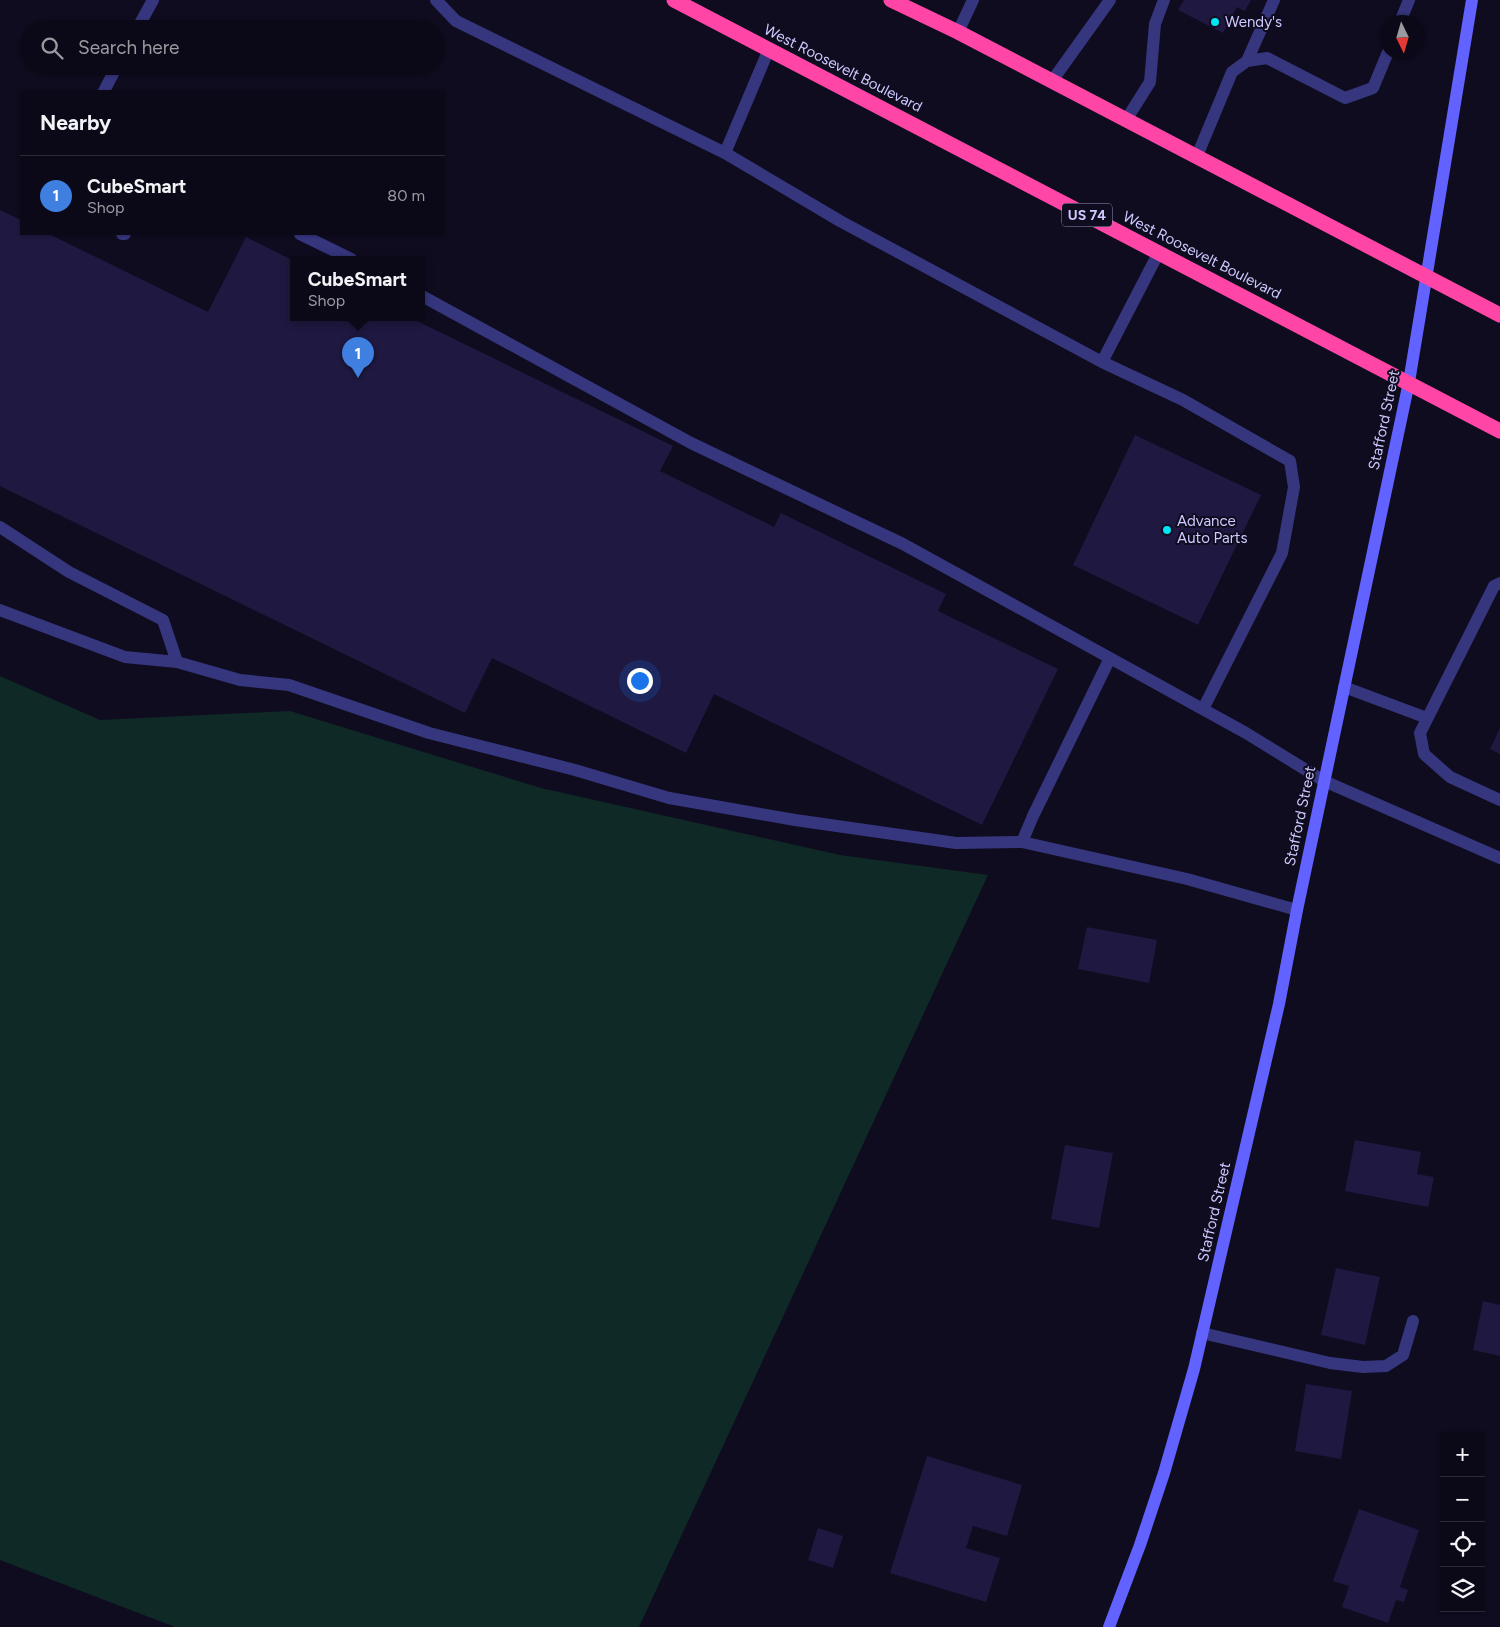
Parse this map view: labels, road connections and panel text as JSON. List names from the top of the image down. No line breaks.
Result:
{"streets":{"highway":["West Roosevelt Boulevard","US 74"],"street":["Stafford Street"]},"crossings":[["West Roosevelt Boulevard","Stafford Street"]],"places":["Wendy's","Advance Auto Parts"],"north":"bottom","page":{"search":"Search here","heading":"Nearby","list":[{"mark":"1","name":"CubeSmart","note":"Shop","value":"80 m"}],"popup":["CubeSmart","Shop"],"pins":"1","map_buttons":["+","−"]}}
